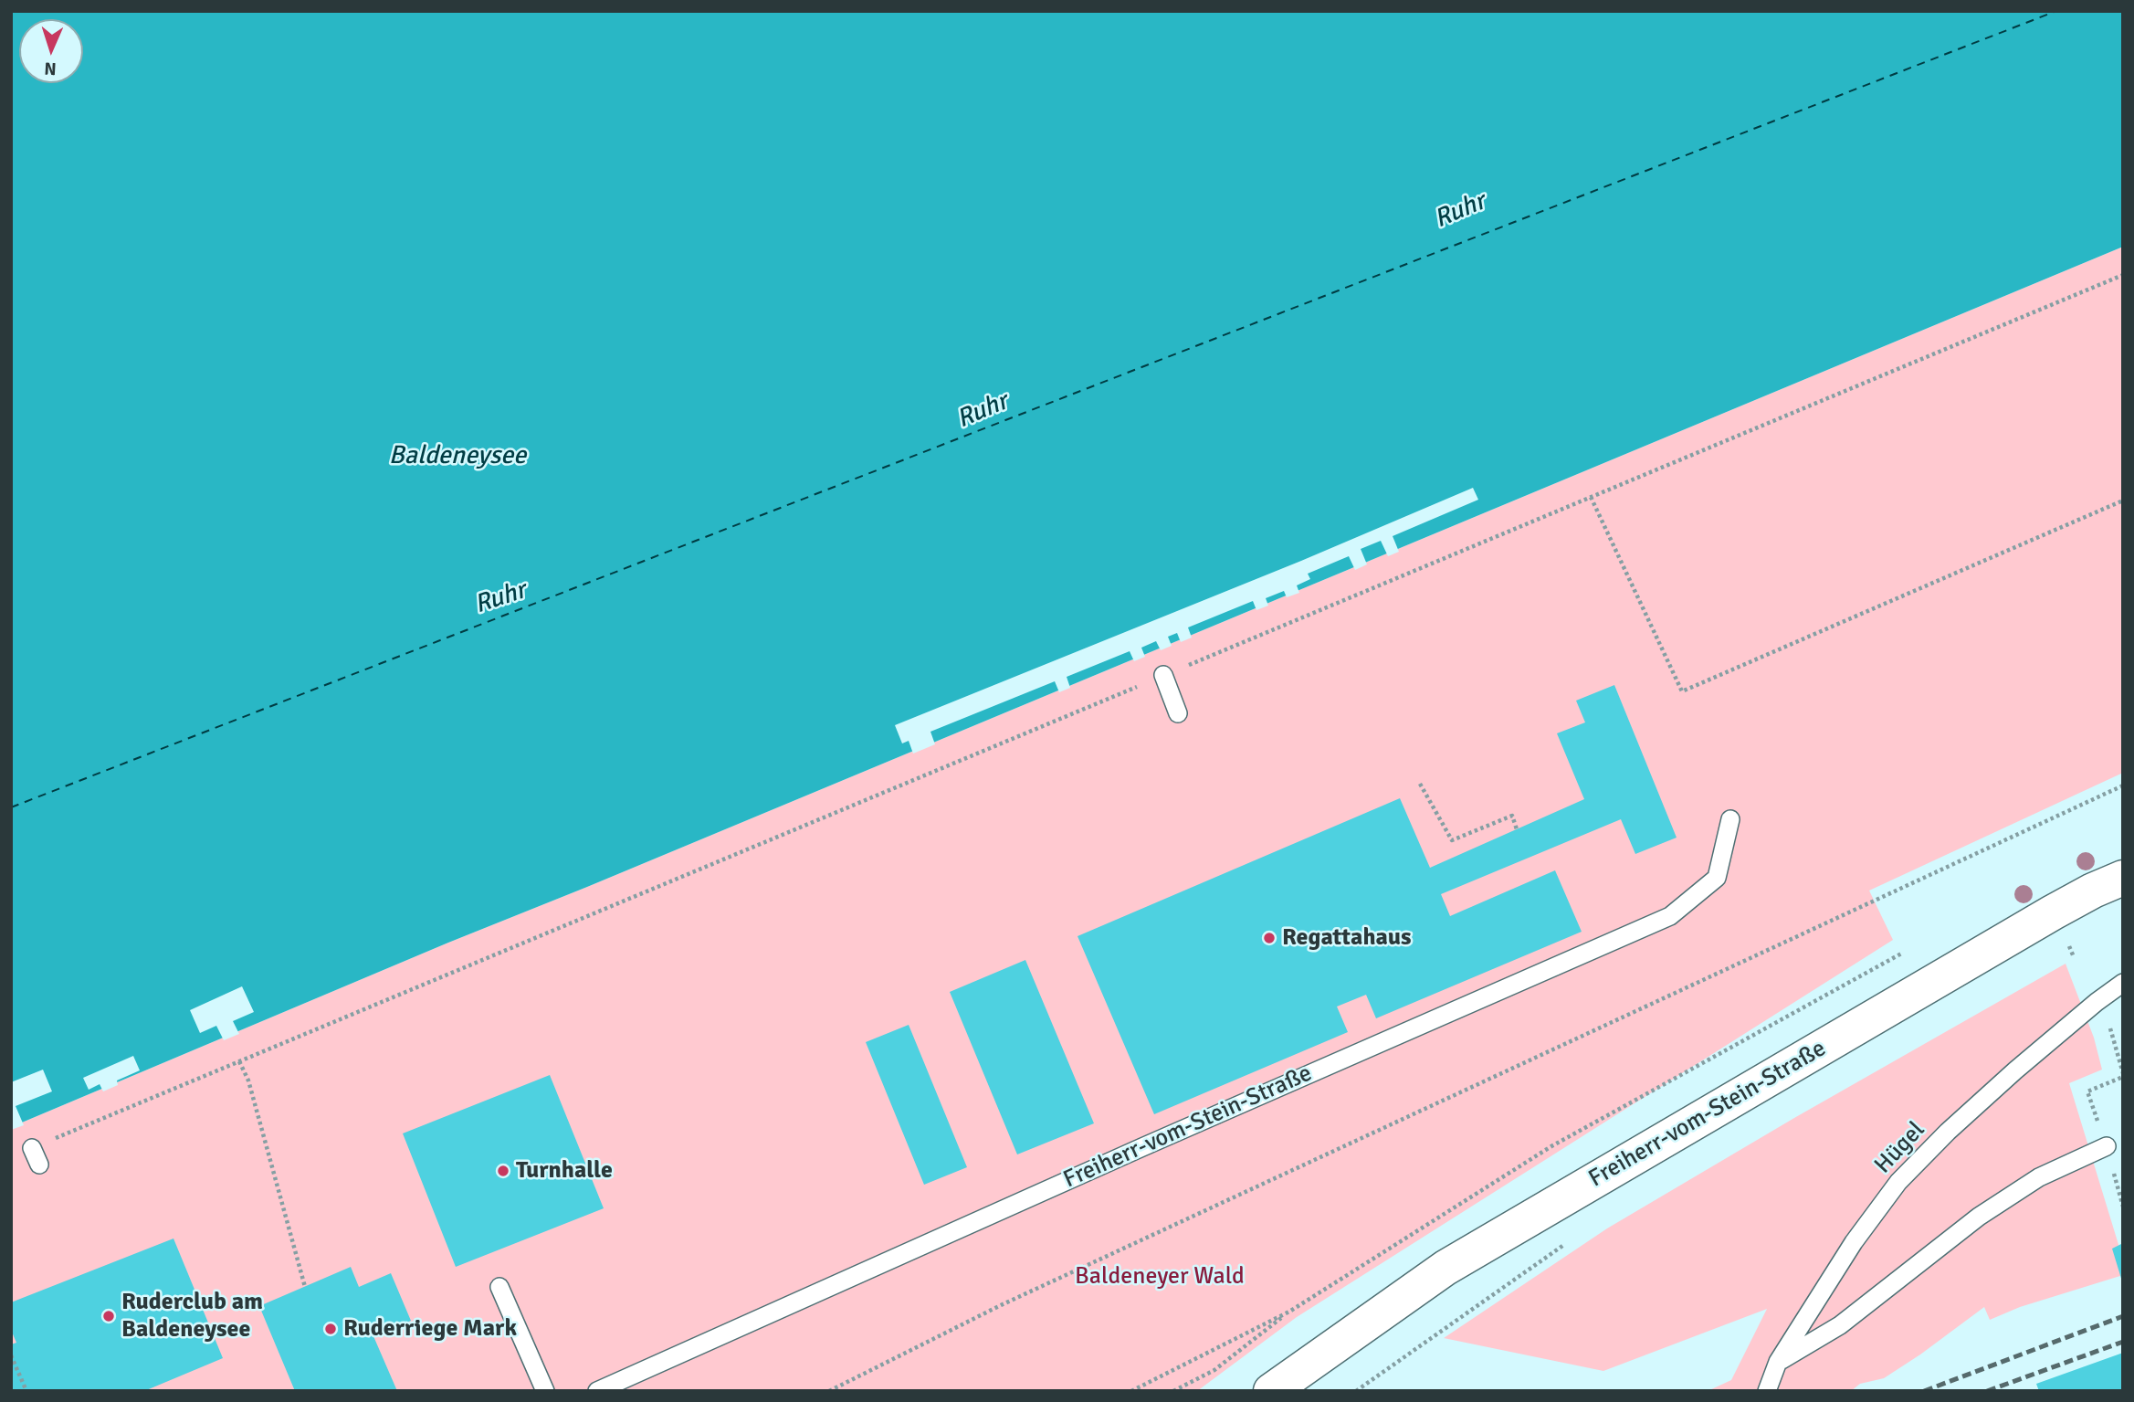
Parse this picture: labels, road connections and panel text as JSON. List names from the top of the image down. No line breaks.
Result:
{"streets":{"main road":["Freiherr-vom-Stein-Straße"],"lane":["Hügel"]},"water":["Ruhr","Baldeneysee"],"parks":["Baldeneyer Wald"],"places":["Regattahaus","Turnhalle","Ruderclub am Baldeneysee","Ruderriege Mark"],"north":"bottom"}
